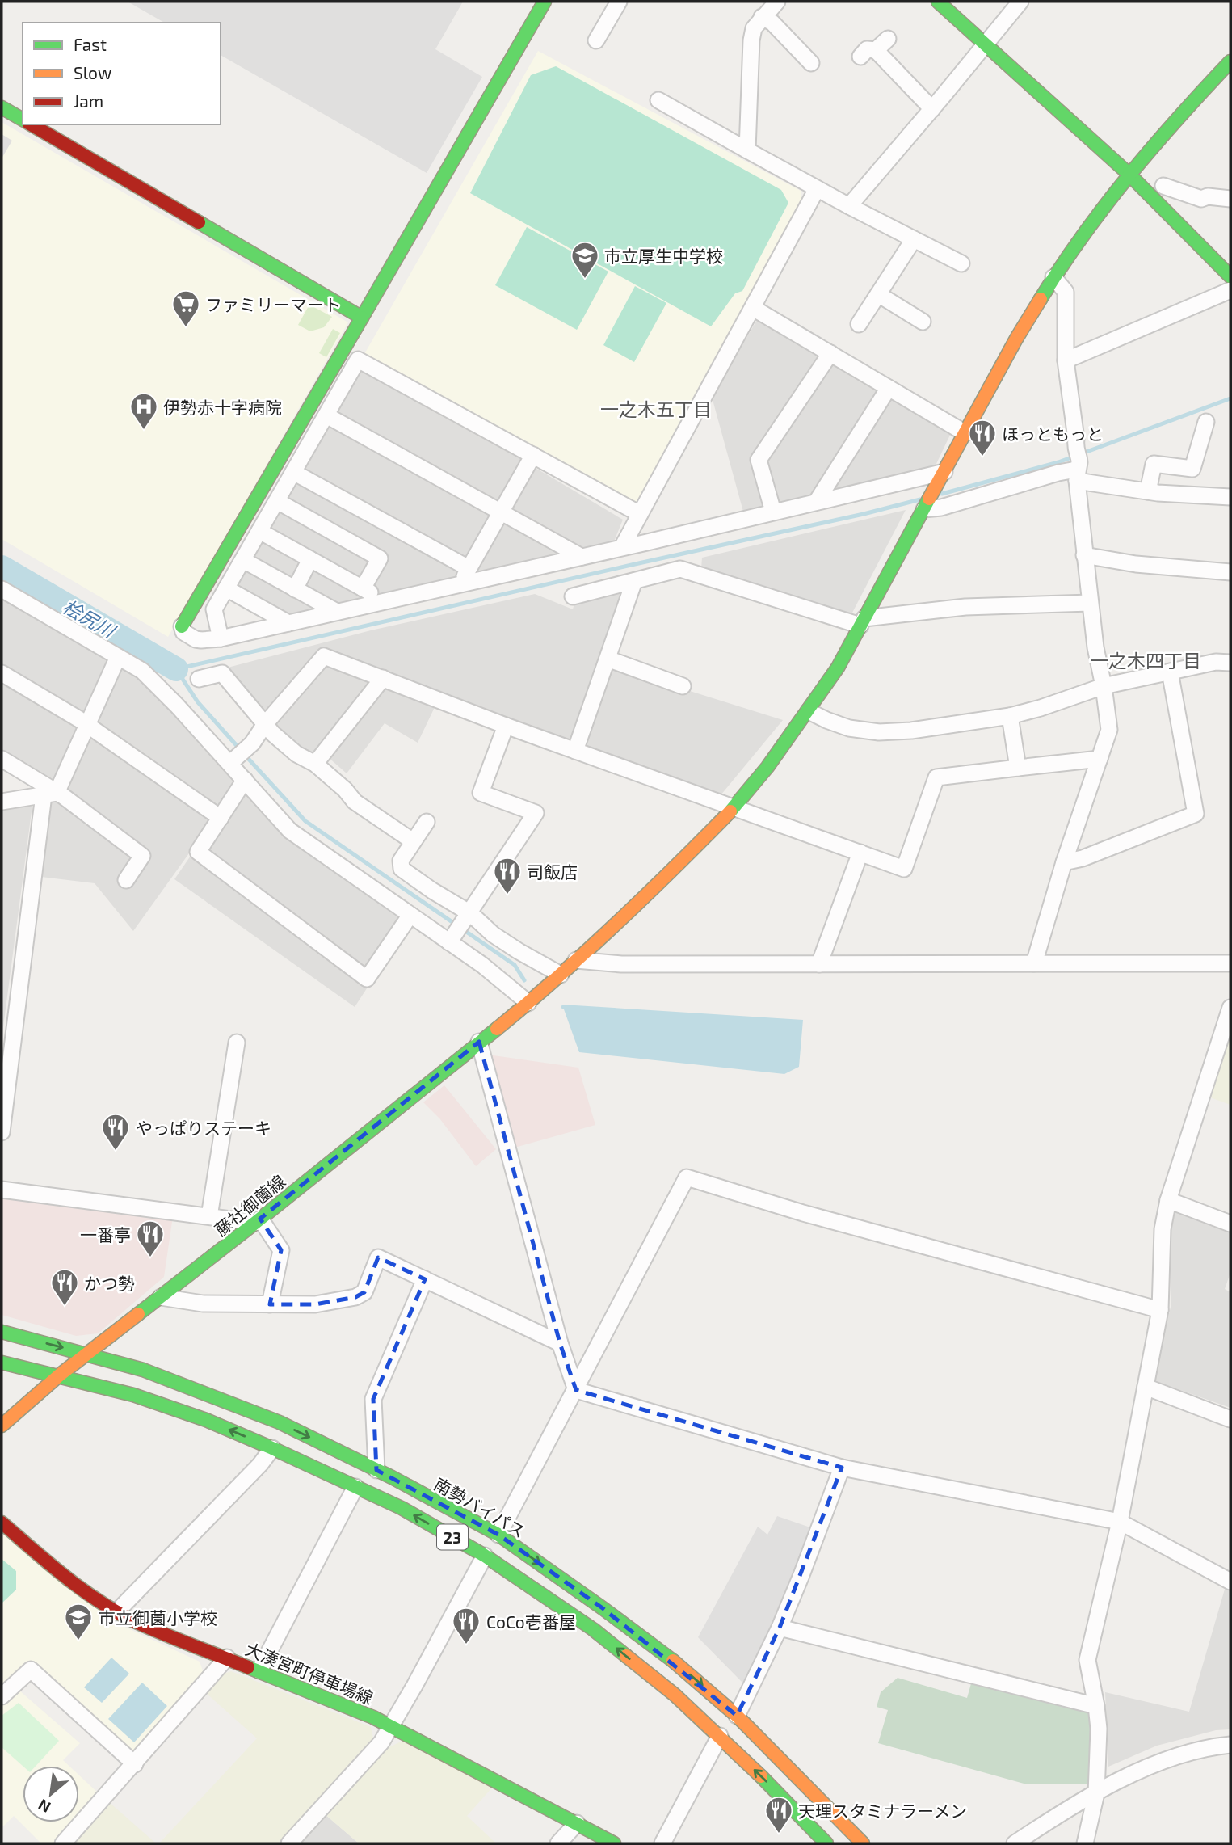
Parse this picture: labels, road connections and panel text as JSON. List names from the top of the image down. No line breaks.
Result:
{"streets":{"main road":["藤社御薗線","南勢バイパス","23","大湊宮町停車場線"]},"crossings":[["藤社御薗線","南勢バイパス"],["藤社御薗線","23"]],"districts":["一之木五丁目","一之木四丁目"],"water":["桧尻川"],"places":{"school or university":["市立厚生中学校","市立御薗小学校"],"supermarket":["ファミリーマート"],"hospital":["伊勢赤十字病院"],"restaurant":["ほっともっと","司飯店","やっぱりステーキ","一番亭","かつ勢","CoCo壱番屋","天理スタミナラーメン"]},"legend":["Fast","Slow","Jam"],"north":"bottom left"}
